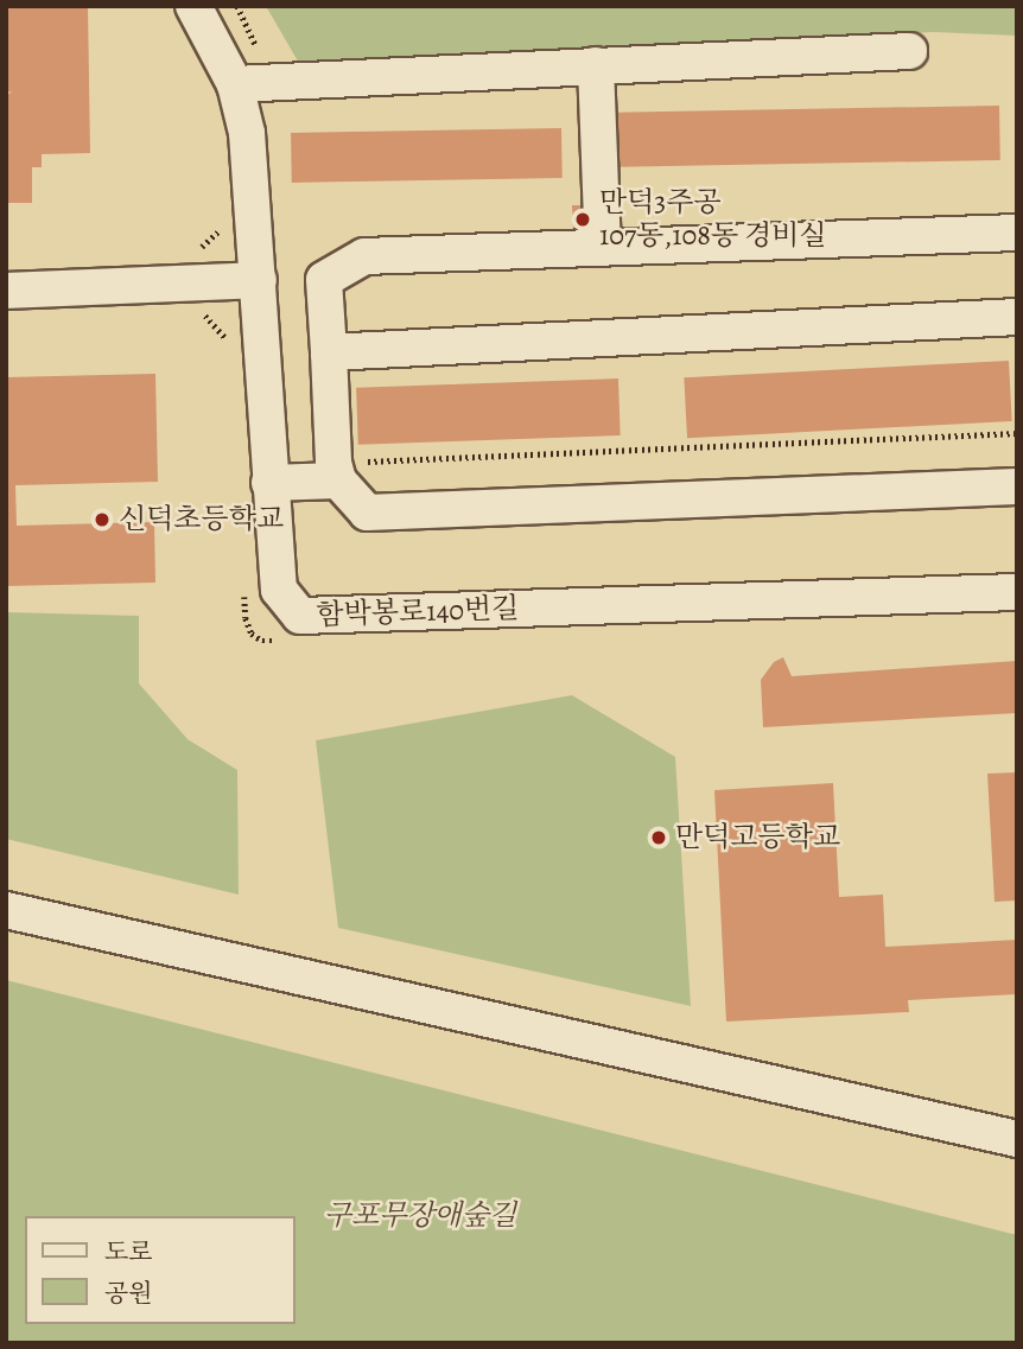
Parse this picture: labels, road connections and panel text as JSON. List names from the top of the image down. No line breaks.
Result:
{"streets":{"street":["함박봉로140번길"]},"parks":["구포무장애숲길"],"places":["만덕3주공 107동,108동 경비실","신덕초등학교","만덕고등학교"],"legend":["도로","공원"]}
